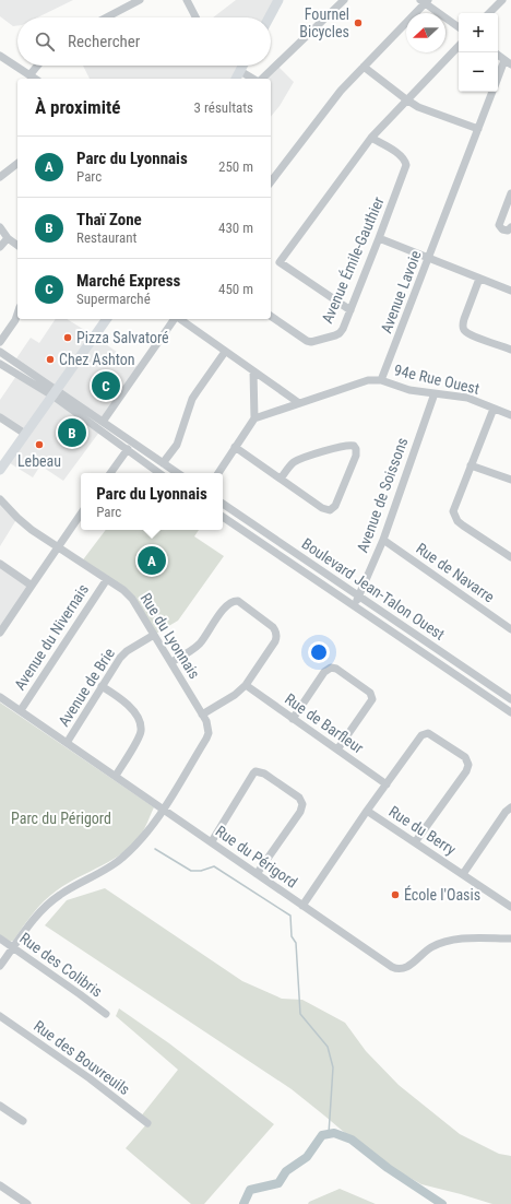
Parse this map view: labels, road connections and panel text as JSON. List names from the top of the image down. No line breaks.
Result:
{"streets":{"street":["Avenue Émile-Gauthier","Avenue Lavoie","94e Rue Ouest","Avenue de Soissons","Rue de Navarre","Boulevard Jean-Talon Ouest","Rue du Lyonnais","Avenue du Nivernais","Avenue de Brie","Rue de Barfleur","Rue du Berry","Rue du Périgord","Rue des Colibris","Rue des Bouvreuils"]},"crossings":[["Avenue Lavoie","94e Rue Ouest"],["94e Rue Ouest","Avenue de Soissons"],["Avenue de Soissons","Rue de Navarre"],["Avenue de Soissons","Boulevard Jean-Talon Ouest"],["Rue du Lyonnais","Avenue du Nivernais"],["Rue du Lyonnais","Avenue de Brie"],["Rue du Lyonnais","Rue du Périgord"],["Rue du Lyonnais","Rue des Colibris"],["Avenue du Nivernais","Rue du Périgord"],["Avenue de Brie","Rue du Périgord"]],"parks":["Parc du Périgord"],"places":["Fournel Bicycles","Pizza Salvatoré","Chez Ashton","Lebeau","École l'Oasis"],"north":"left","page":{"map_buttons":["+","−"],"search":"Rechercher","heading":["À proximité","3 résultats"],"list":[{"mark":"A","name":"Parc du Lyonnais","note":"Parc","value":"250 m"},{"mark":"B","name":"Thaï Zone","note":"Restaurant","value":"430 m"},{"mark":"C","name":"Marché Express","note":"Supermarché","value":"450 m"}],"pins":["C","B","A"],"popup":["Parc du Lyonnais","Parc"]}}
